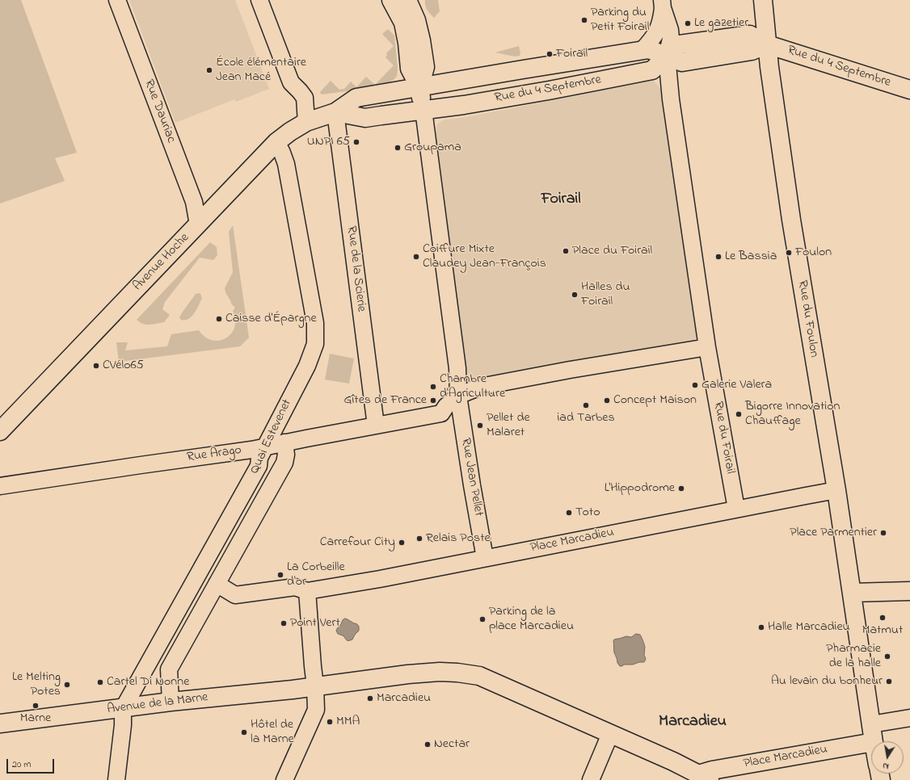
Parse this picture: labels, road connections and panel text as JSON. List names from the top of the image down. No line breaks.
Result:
{"streets":{"main road":["Rue du 4 Septembre","Avenue Hoche","Rue du Foulon","Place Marcadieu","Avenue de la Marne"],"street":["Rue Dauriac","Rue de la Scierie","Quai Estevenet","Rue du Foirail","Rue Arago","Rue Jean Pellet"]},"crossings":[["Rue du 4 Septembre","Avenue Hoche"],["Rue du 4 Septembre","Rue du Foulon"],["Rue Dauriac","Avenue Hoche"],["Avenue Hoche","Rue de la Scierie"],["Avenue Hoche","Quai Estevenet"],["Rue de la Scierie","Rue Arago"],["Rue du Foulon","Place Marcadieu"],["Quai Estevenet","Rue Arago"],["Quai Estevenet","Place Marcadieu"],["Quai Estevenet","Avenue de la Marne"],["Rue du Foirail","Place Marcadieu"],["Rue Arago","Rue Jean Pellet"],["Rue Jean Pellet","Place Marcadieu"],["Place Marcadieu","Avenue de la Marne"]],"districts":["Foirail","Marcadieu"],"places":["Parking du Petit Foirail","Le gazetier","Foirail","École élémentaire Jean Macé","UNPI 65","Groupama","Place du Foirail","Foulon","Coiffure Mixte Claudey Jean-François","Le Bassia","Halles du Foirail","Caisse d'Épargne","CVélo65","Galerie Valera","Chambre d'Agriculture","Gîtes de France","Concept Maison","iad Tarbes","Bigorre Innovation Chauffage","Pellet de Malaret","L'Hippodrome","Toto","Place Parmentier","Relais Poste","Carrefour City","La Corbeille d'or","Matmut","Parking de la place Marcadieu","Point Vert","Halle Marcadieu","Pharmacie de la halle","Au levain du bonheur","Cartel Di Nonne","Le Melting Potes","Marcadieu","Marne","MMA","Hôtel de la Marne","Nectar"],"scale_bar":"20 m","north":"bottom"}
